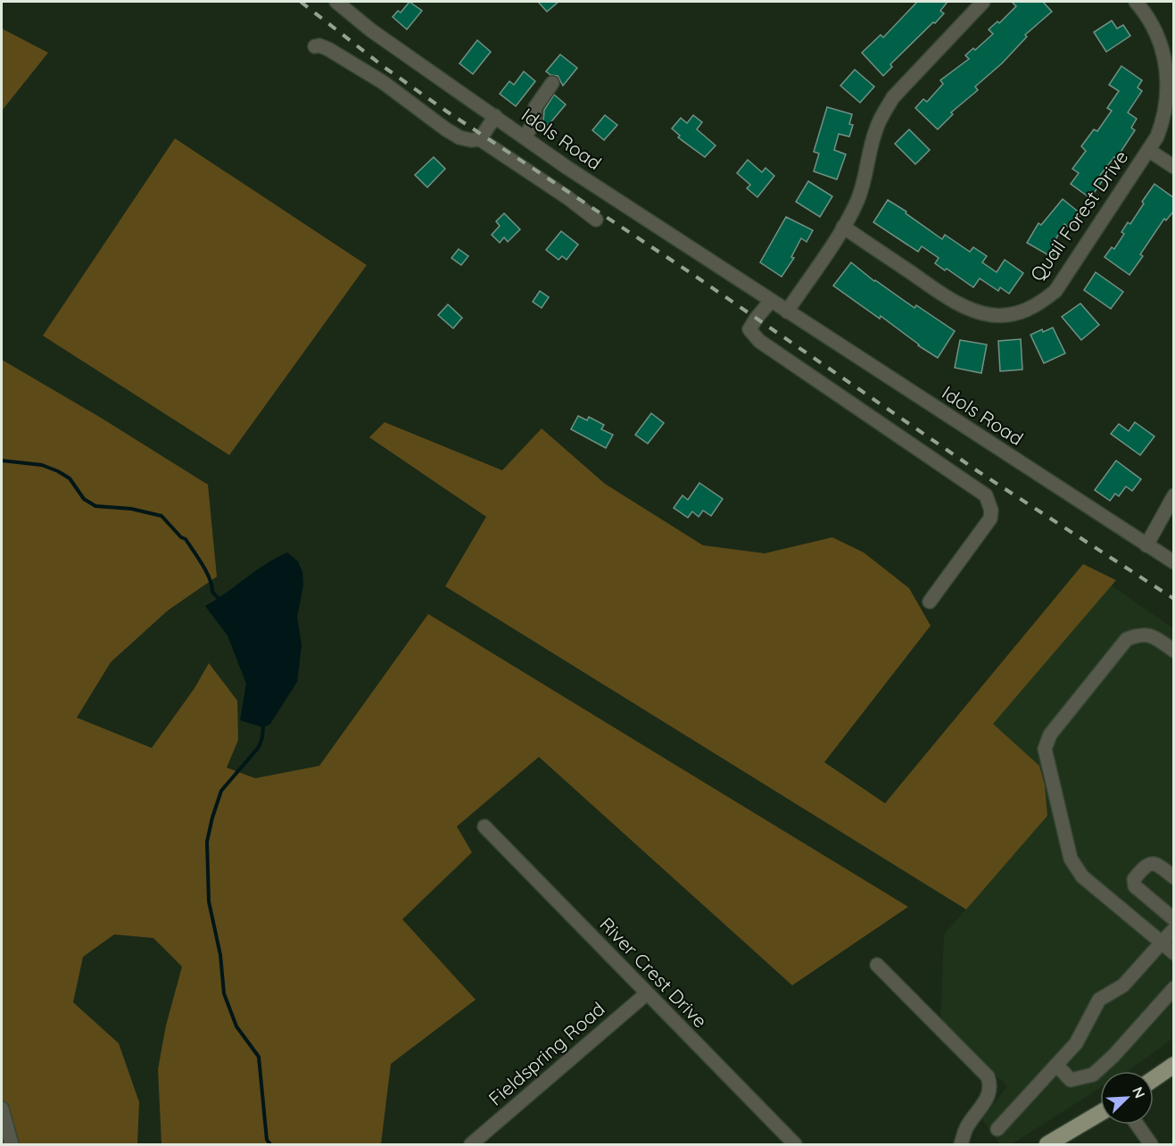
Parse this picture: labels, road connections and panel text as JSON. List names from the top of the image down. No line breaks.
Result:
{"streets":{"street":["Idols Road","Quail Forest Drive","River Crest Drive","Fieldspring Road"]},"crossings":[["River Crest Drive","Fieldspring Road"]],"north":"top right"}
